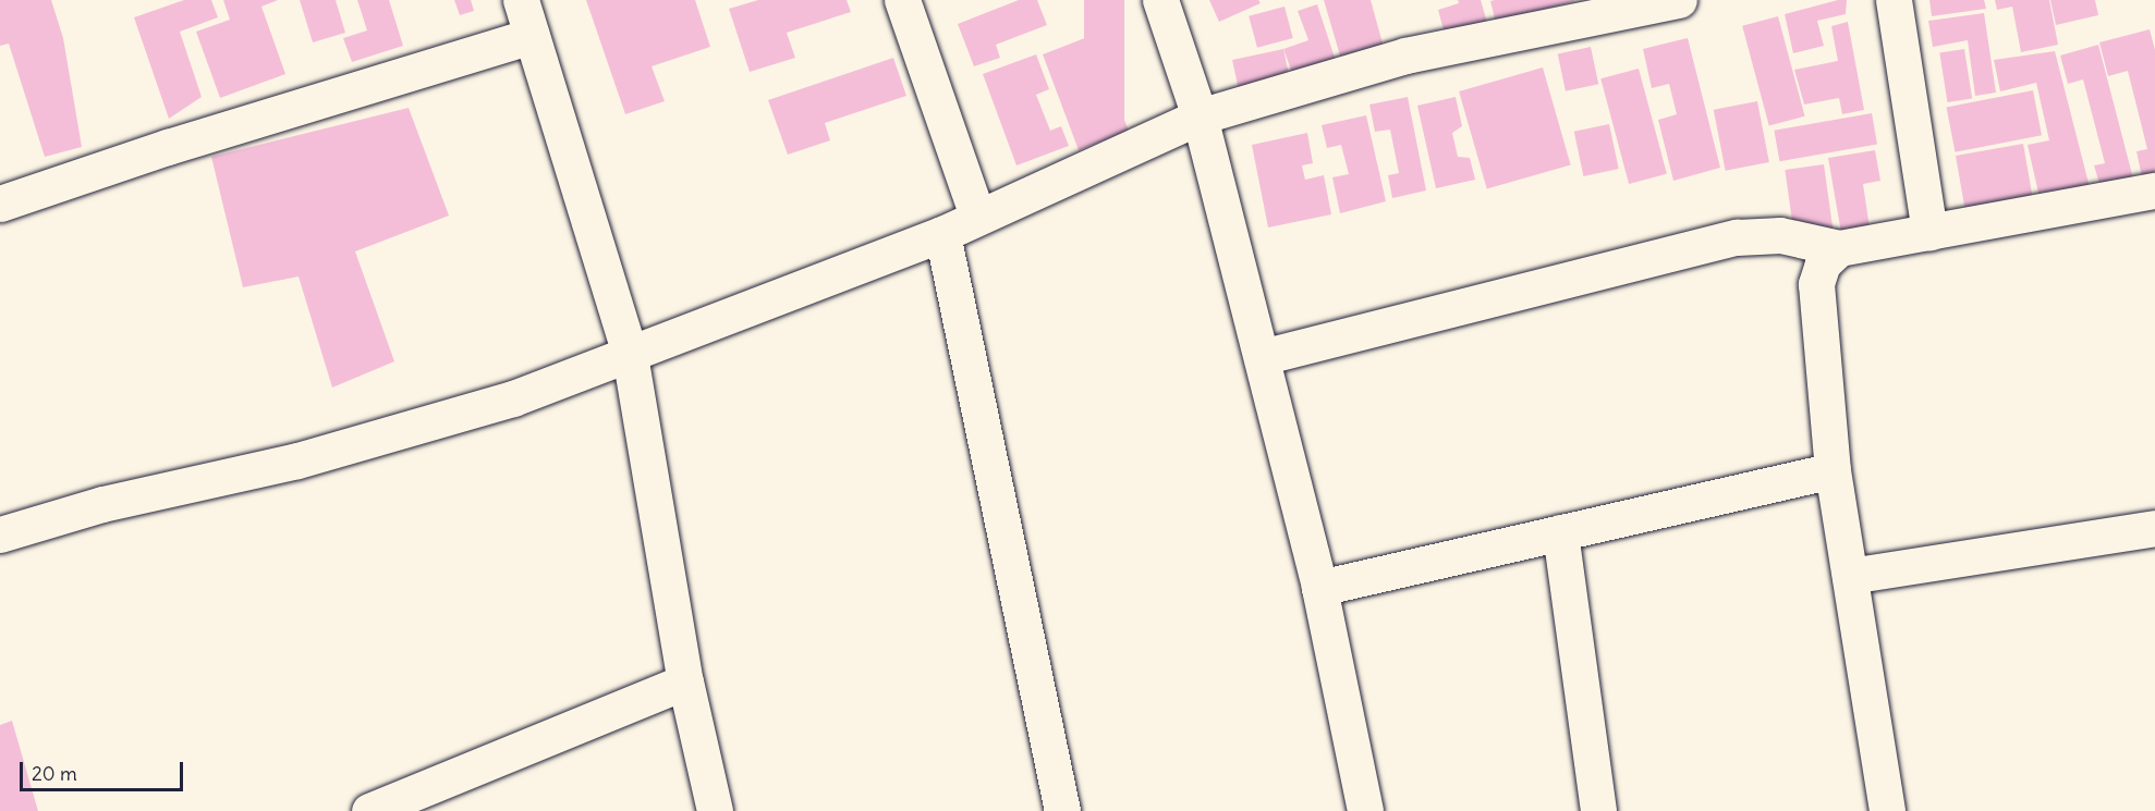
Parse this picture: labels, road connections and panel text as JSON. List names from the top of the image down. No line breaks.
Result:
{"scale_bar":"20 m"}
